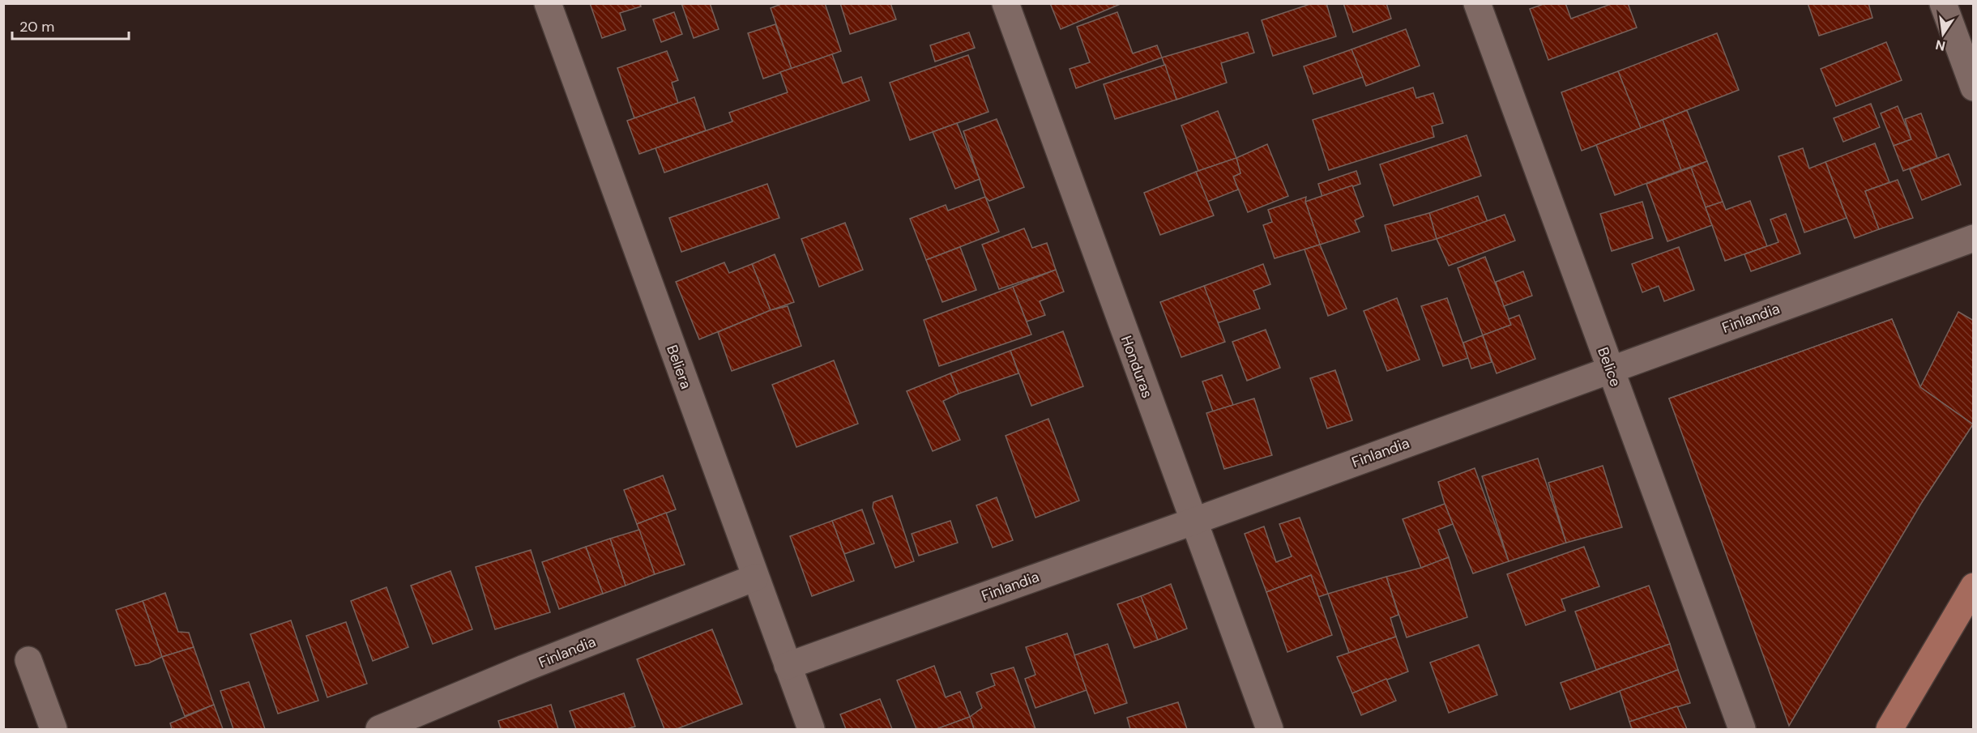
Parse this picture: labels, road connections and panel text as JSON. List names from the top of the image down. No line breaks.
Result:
{"streets":{"street":["Finlandia","Beliera","Honduras","Belice"]},"crossings":[["Finlandia","Beliera"],["Finlandia","Honduras"],["Finlandia","Belice"]],"scale_bar":"20 m","north":"bottom"}
